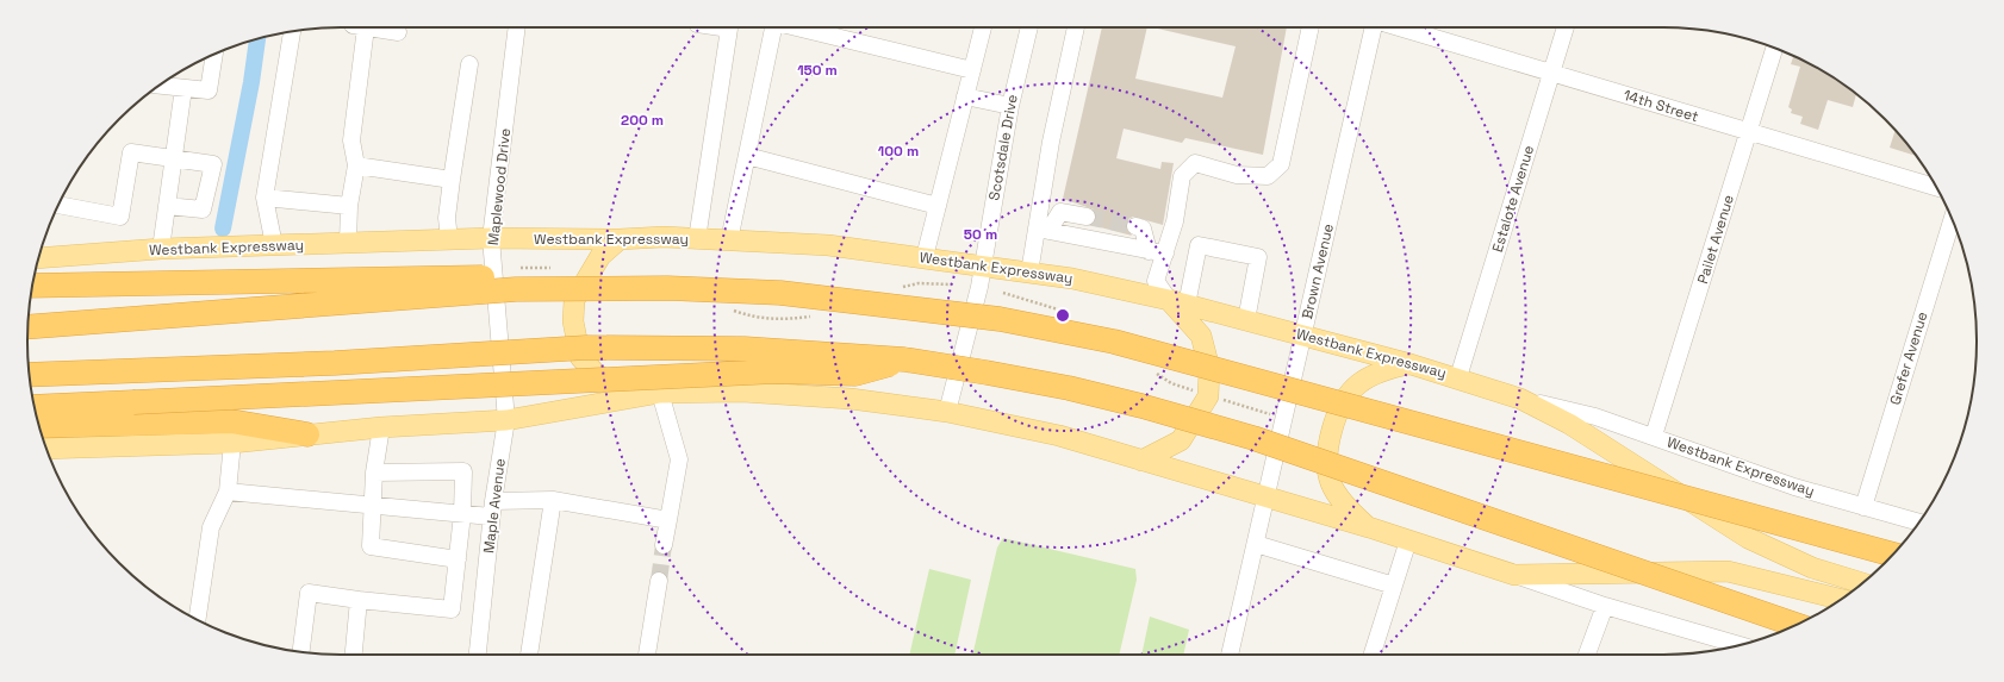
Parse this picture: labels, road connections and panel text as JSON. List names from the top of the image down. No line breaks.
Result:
{"streets":{"main road":["Westbank Expressway"],"street":["14th Street","Scotsdale Drive","Maplewood Drive","Estalote Avenue","Pailet Avenue","Brown Avenue","Grefer Avenue","Maple Avenue"]},"crossings":[["14th Street","Estalote Avenue"],["14th Street","Pailet Avenue"],["Scotsdale Drive","Westbank Expressway"],["Maplewood Drive","Westbank Expressway"],["Maplewood Drive","Maple Avenue"],["Estalote Avenue","Westbank Expressway"],["Westbank Expressway","Pailet Avenue"],["Westbank Expressway","Brown Avenue"],["Westbank Expressway","Grefer Avenue"]],"rings":["150 m","200 m","100 m","50 m"]}
